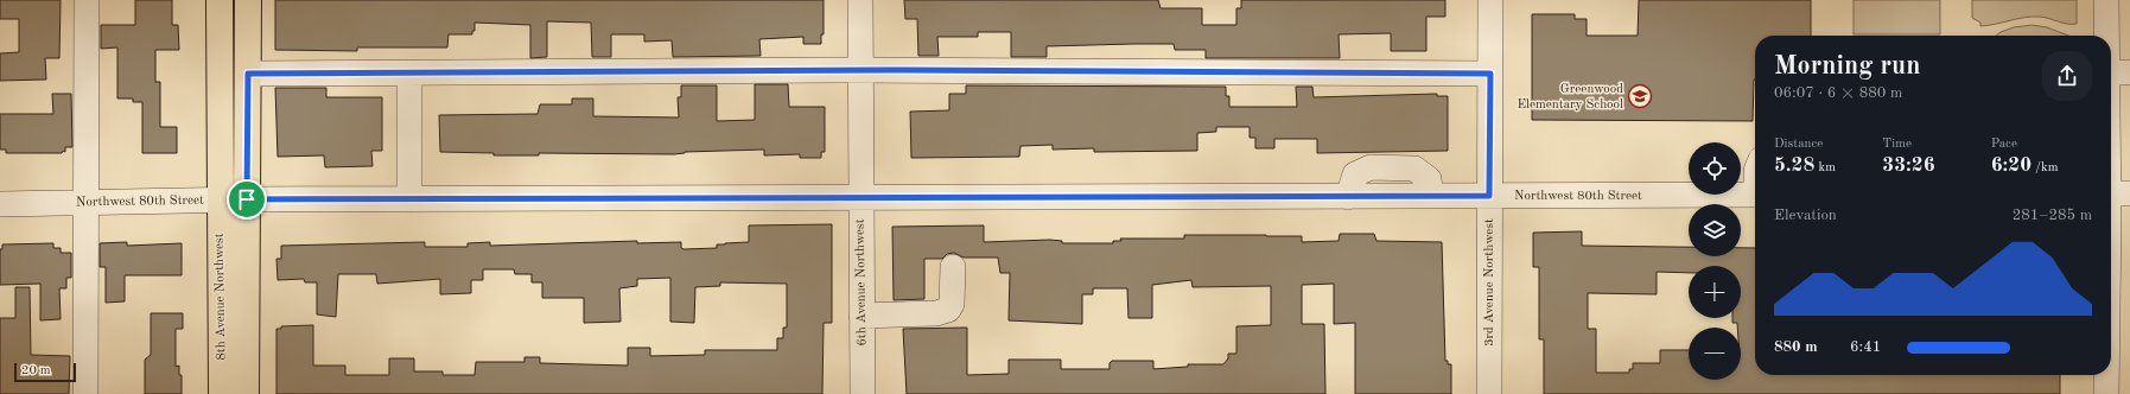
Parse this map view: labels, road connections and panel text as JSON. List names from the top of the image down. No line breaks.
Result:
{"streets":{"main road":["8th Avenue Northwest"],"street":["Northwest 80th Street","6th Avenue Northwest","3rd Avenue Northwest"]},"crossings":[["Northwest 80th Street","6th Avenue Northwest"],["Northwest 80th Street","3rd Avenue Northwest"],["Northwest 80th Street","8th Avenue Northwest"]],"places":{"school or university":["Greenwood Elementary School"]},"scale_bar":"20 m","page":{"heading":["Morning run","06:07 · 6 × 880 m"],"stats":[["Distance","5.28 km"],["Time","33:26"],["Pace","6:20 /km"]],"map_buttons":["+","−"],"chart":["Elevation","281–285 m"],"list":[{"name":"880 m","note":"6:41"}],"scale":"20 m"}}
